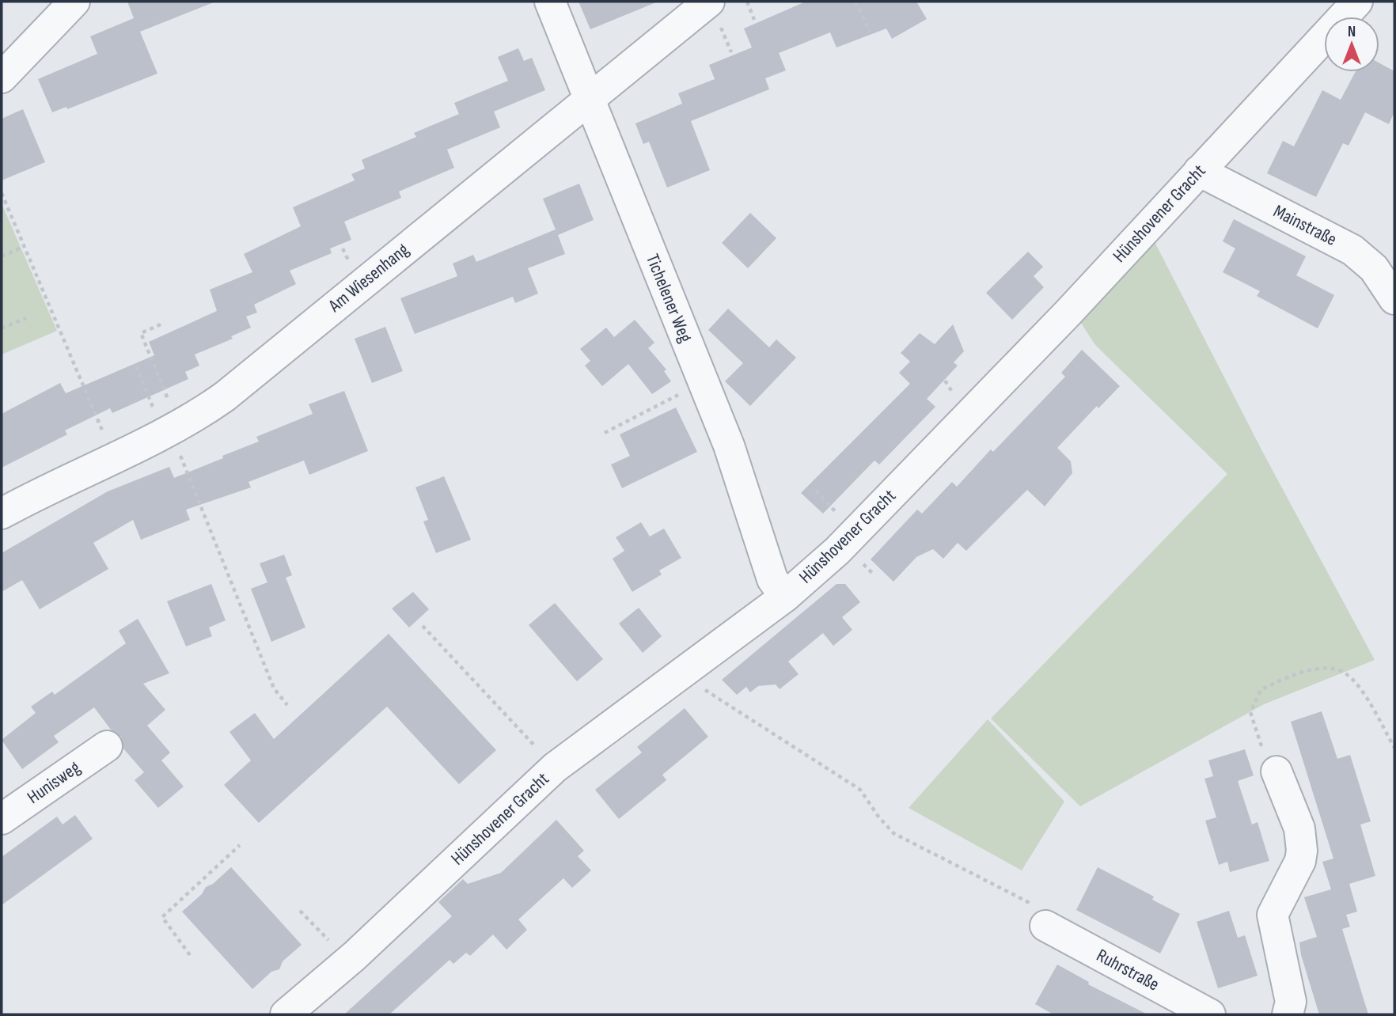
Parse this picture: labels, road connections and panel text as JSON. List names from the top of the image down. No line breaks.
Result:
{"streets":{"street":["Hünshovener Gracht","Mainstraße","Am Wiesenhang","Tichelener Weg","Hunisweg","Ruhrstraße"]},"crossings":[["Hünshovener Gracht","Mainstraße"],["Hünshovener Gracht","Tichelener Weg"],["Am Wiesenhang","Tichelener Weg"]],"north":"top"}
